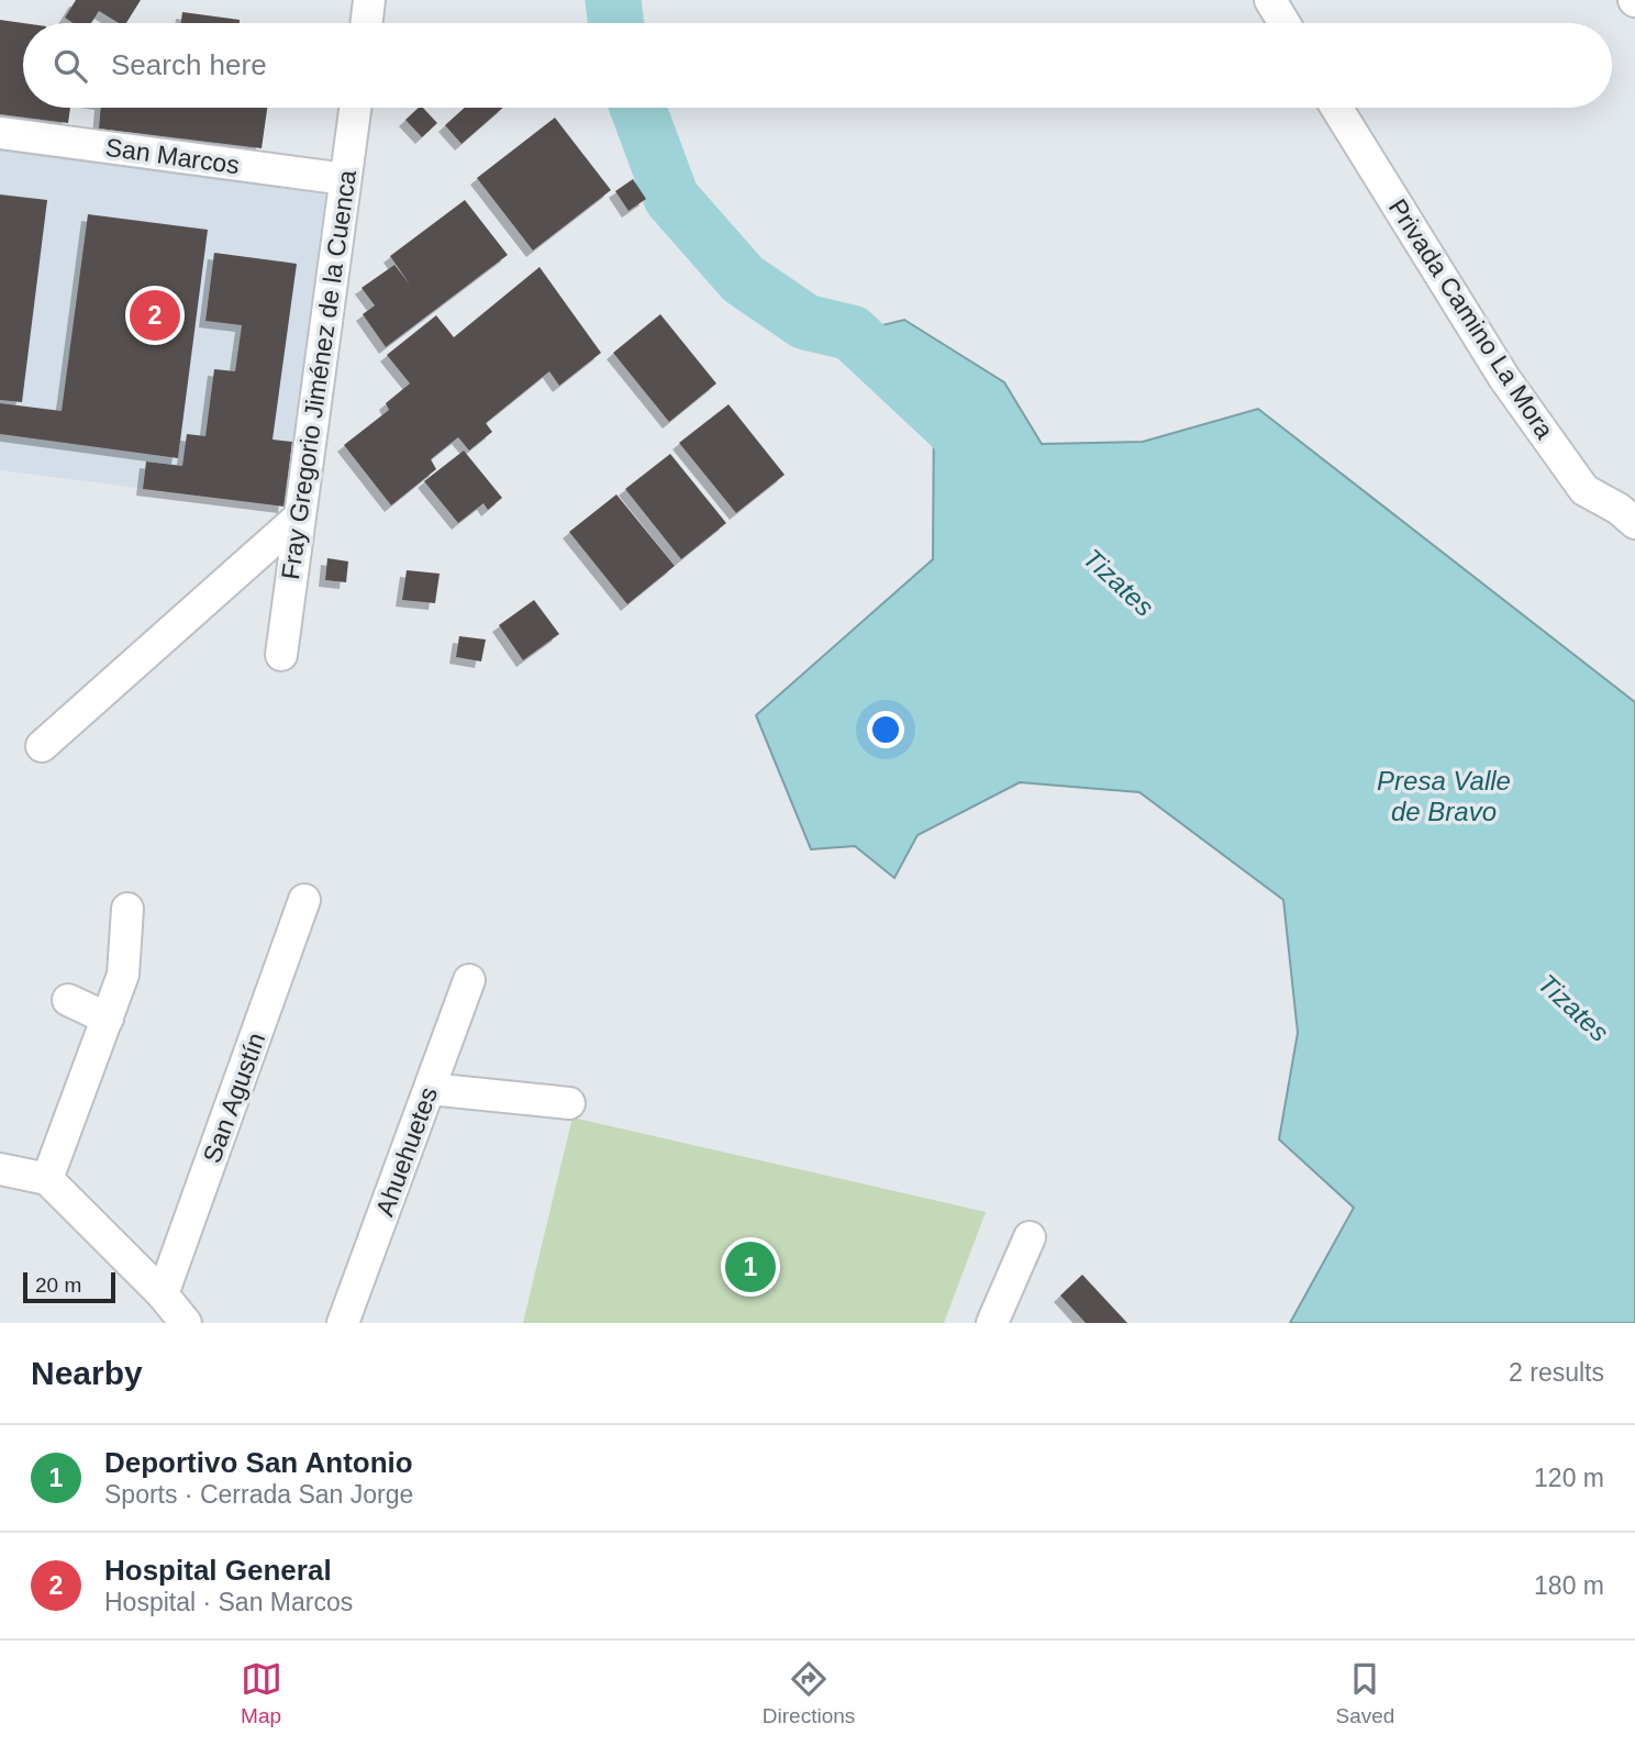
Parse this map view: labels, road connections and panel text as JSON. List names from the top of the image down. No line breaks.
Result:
{"streets":{"street":["San Marcos","Privada Camino La Mora","Fray Gregorio Jiménez de la Cuenca","San Agustín","Ahuehuetes"]},"crossings":[["San Marcos","Fray Gregorio Jiménez de la Cuenca"]],"water":["Tizates","Presa Valle de Bravo"],"scale_bar":"20 m","page":{"search":"Search here","pins":["2","1"],"scale":"20 m","heading":["Nearby","2 results"],"list":[{"mark":"1","name":"Deportivo San Antonio","note":"Sports · Cerrada San Jorge","value":"120 m"},{"mark":"2","name":"Hospital General","note":"Hospital · San Marcos","value":"180 m"}],"nav":["Map","Directions","Saved"]}}
